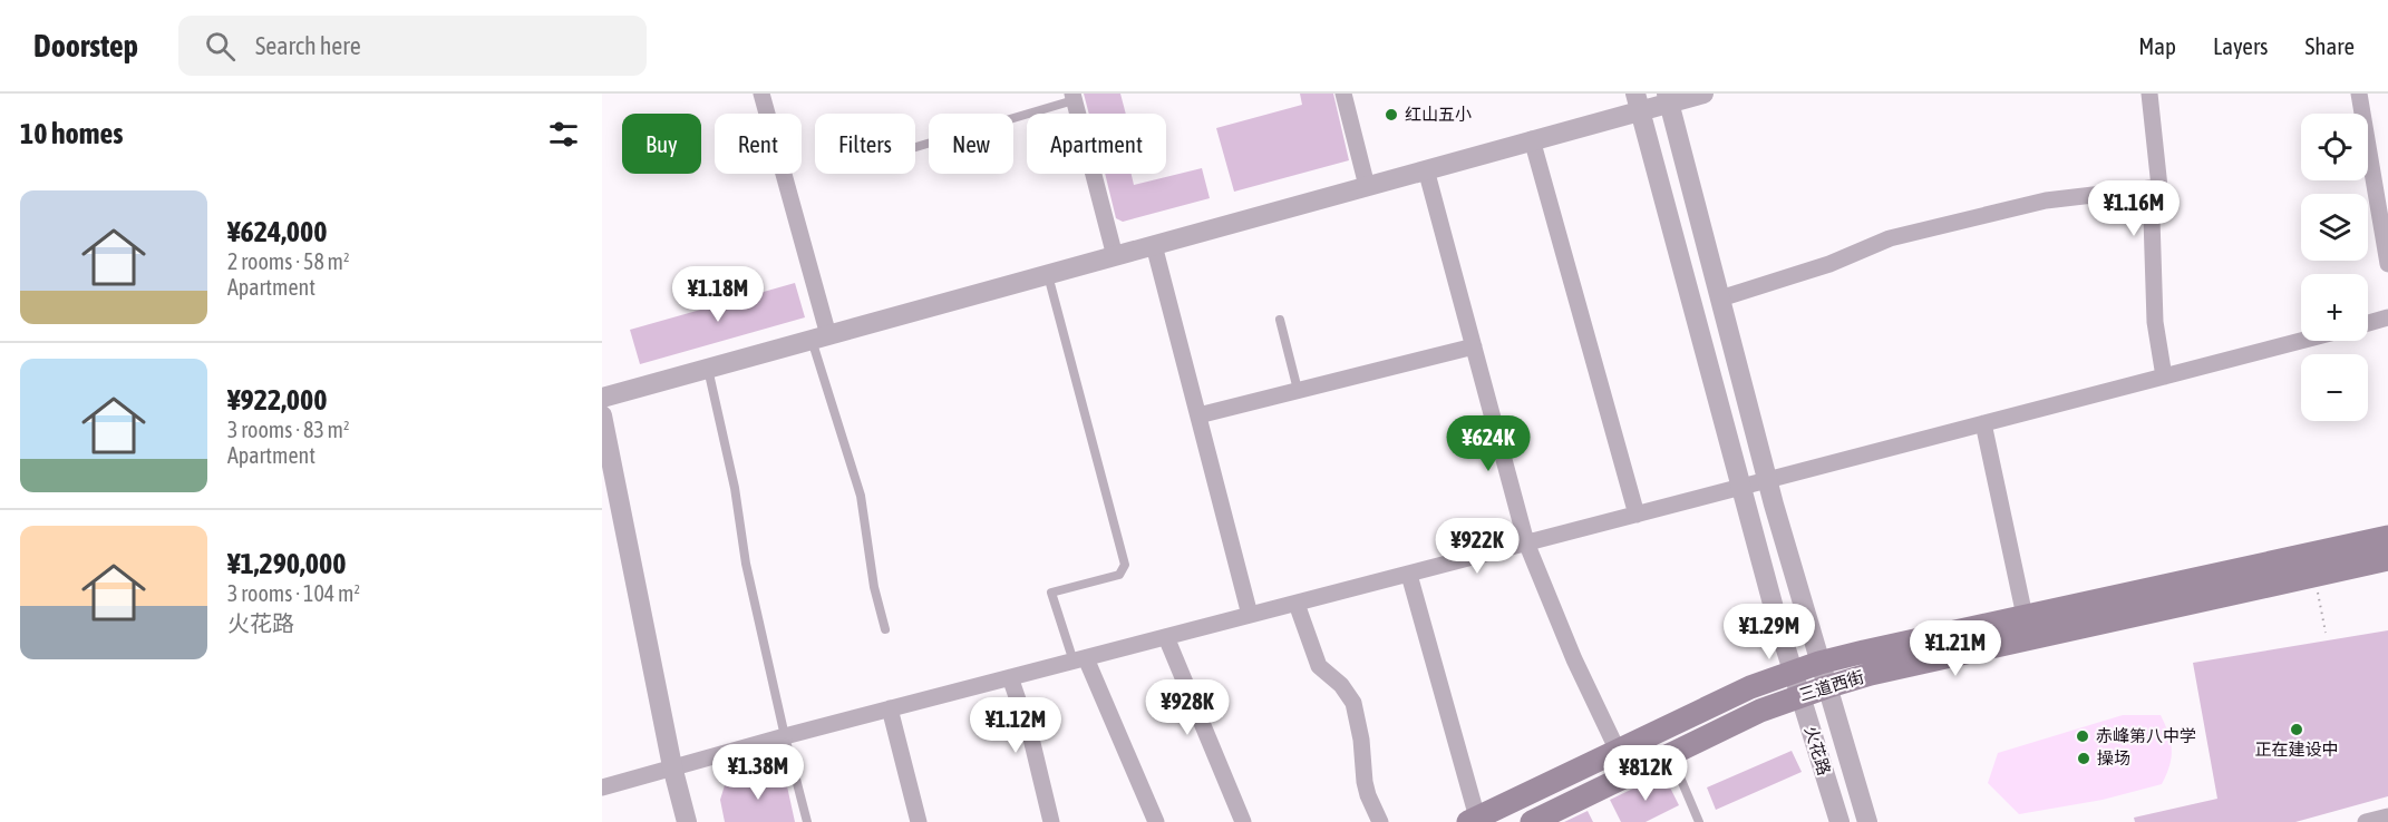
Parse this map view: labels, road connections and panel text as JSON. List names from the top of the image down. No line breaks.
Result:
{"streets":{"main road":["三道西街"],"street":["火花路"]},"crossings":[["三道西街","火花路"]],"places":["红山五小","正在建设中","赤峰第八中学","操场"],"page":{"header":"Doorstep","search":"Search here","nav":["Map","Layers","Share"],"heading":"10 homes","map_buttons":["+","−"],"chip":["Buy","Rent","Filters","New","Apartment"],"list":[{"name":"¥624,000","note":"2 rooms · 58 m² · Apartment"},{"name":"¥922,000","note":"3 rooms · 83 m² · Apartment"},{"name":"¥1,290,000","note":"3 rooms · 104 m² · 火花路"}],"price":["¥1.16M","¥1.18M","¥624K","¥922K","¥1.29M","¥1.21M","¥928K","¥1.12M","¥1.38M","¥812K"]}}
